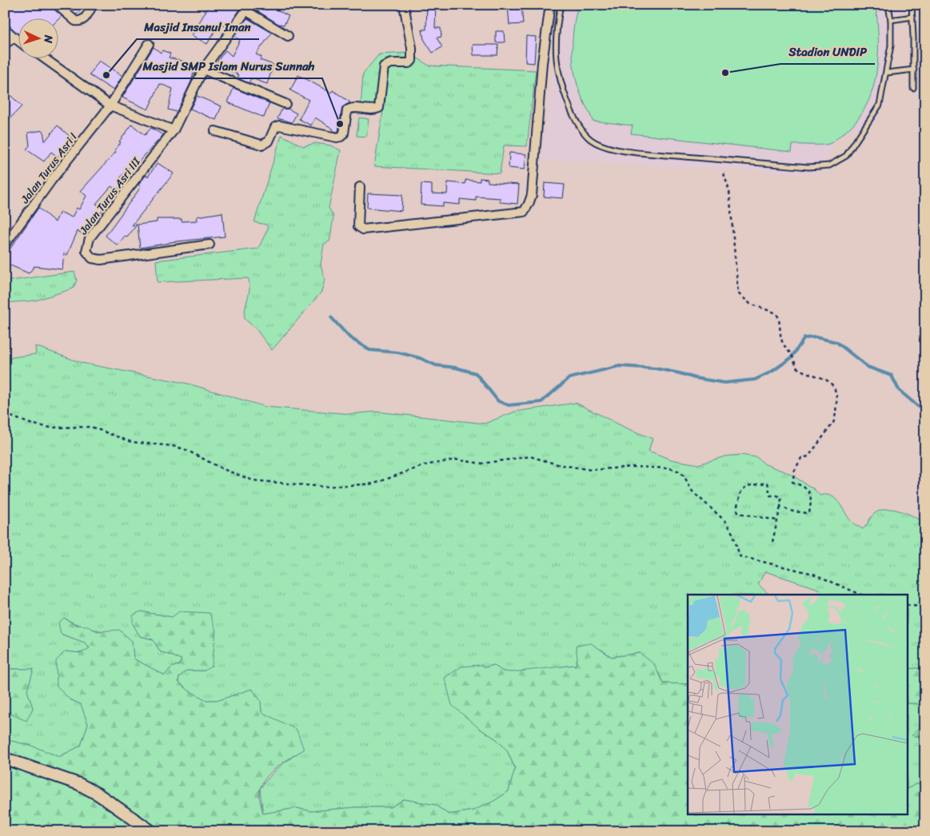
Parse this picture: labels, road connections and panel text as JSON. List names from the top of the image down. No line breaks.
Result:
{"streets":{"street":["Jalan Turus Asri I","Jalan Turus Asri III"]},"places":["Stadion UNDIP","Masjid Insanul Iman","Masjid SMP Islam Nurus Sunnah"],"north":"right"}
